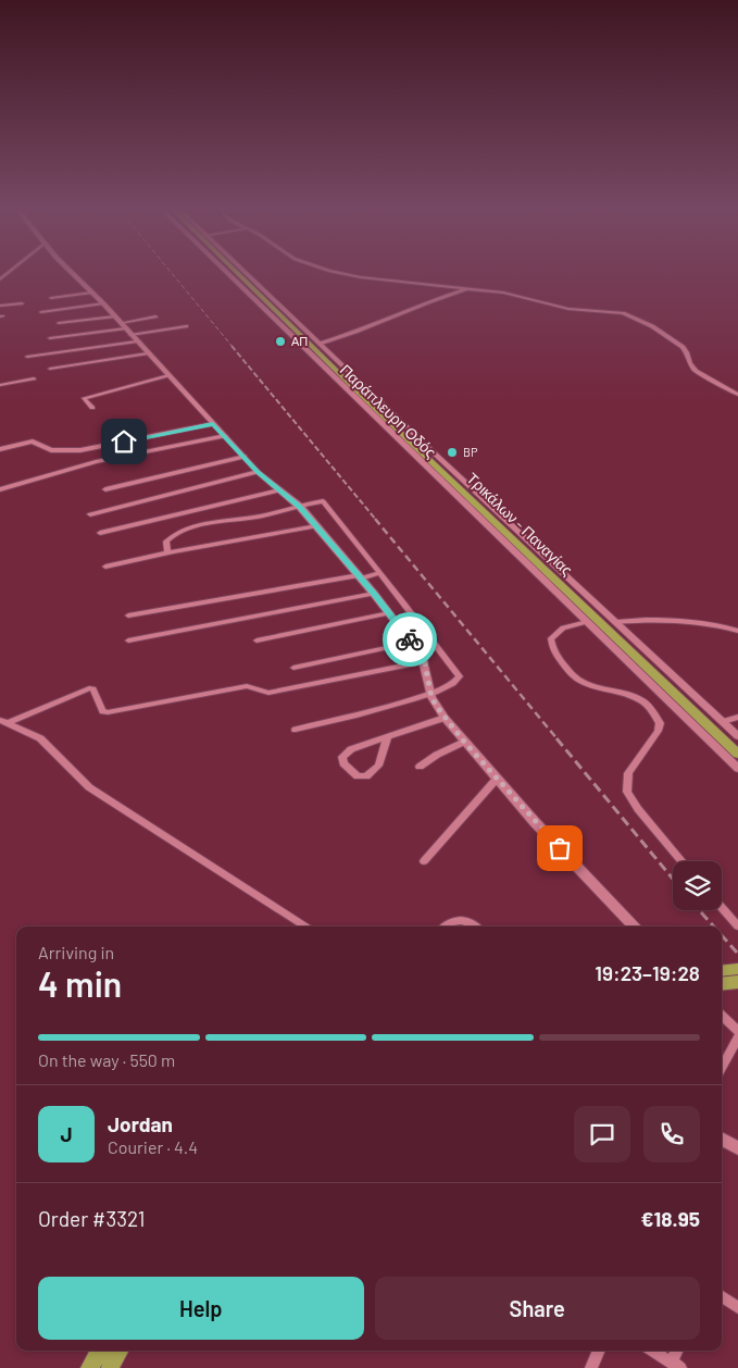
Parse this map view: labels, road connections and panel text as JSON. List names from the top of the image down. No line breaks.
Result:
{"streets":{"main road":["Τρικάλων - Παναγίας"],"street":["Παράπλευρη Οδός"]},"crossings":[["Παράπλευρη Οδός","Τρικάλων - Παναγίας"]],"places":["ΑΠ","BP"],"page":{"heading":["4 min","Arriving in","19:23–19:28"],"panel":["Jordan","Courier · 4.4","Order #3321","€18.95"],"bar":"On the way · 550 m","round":"J","buttons":["Help","Share"]}}
